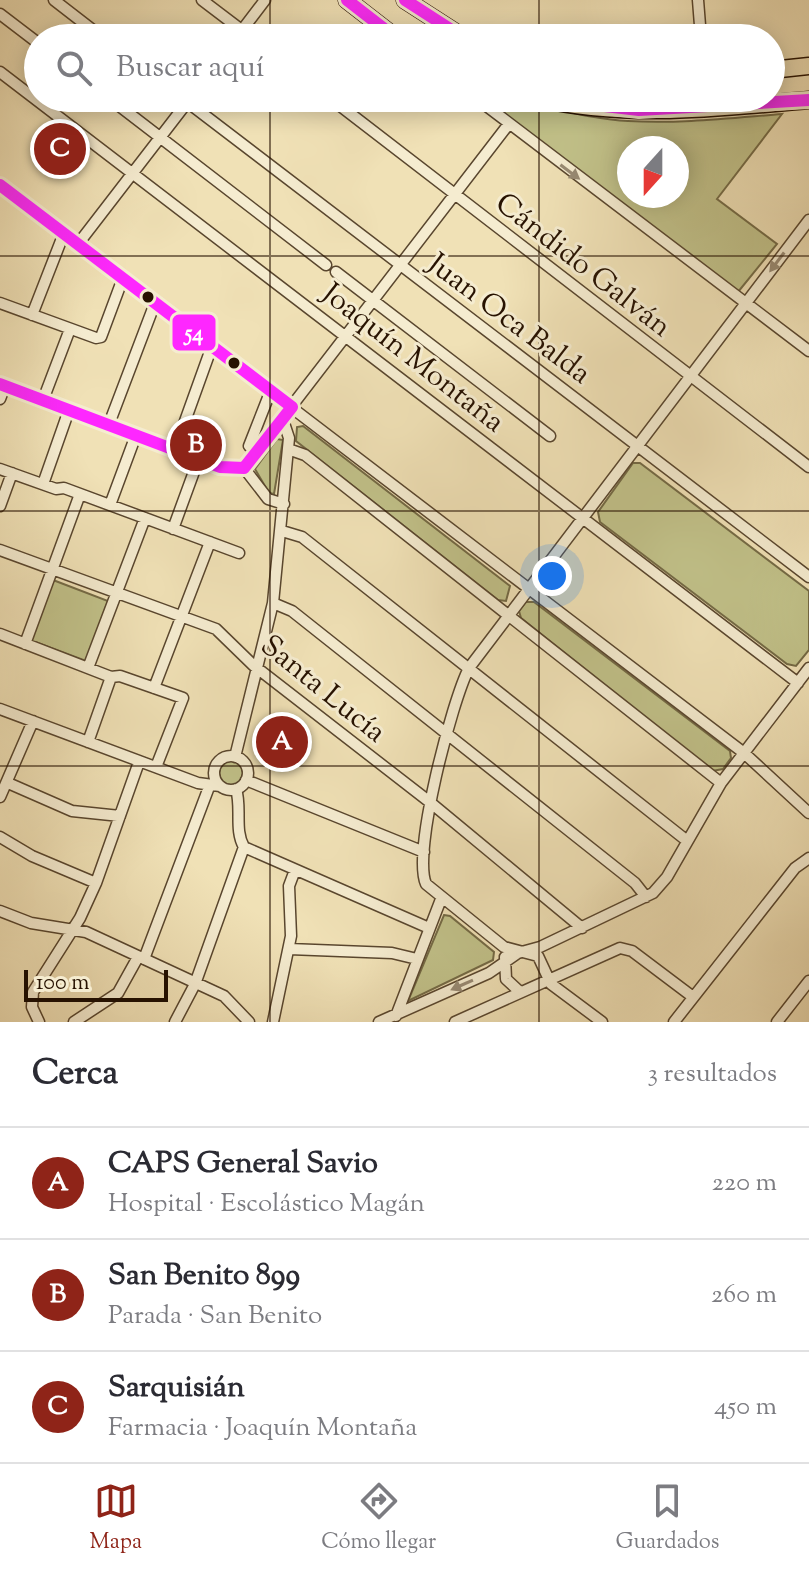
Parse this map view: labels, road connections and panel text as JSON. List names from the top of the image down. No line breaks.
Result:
{"streets":{"street":["Cándido Galván","Juan Oca Balda","Joaquín Montaña","Santa Lucía"]},"lines":["transit line 54"],"scale_bar":"100 m","north":"bottom","page":{"search":"Buscar aquí","pins":["C","B","A"],"scale":"100 m","heading":["Cerca","3 resultados"],"list":[{"mark":"A","name":"CAPS General Savio","note":"Hospital · Escolástico Magán","value":"220 m"},{"mark":"B","name":"San Benito 899","note":"Parada · San Benito","value":"260 m"},{"mark":"C","name":"Sarquisián","note":"Farmacia · Joaquín Montaña","value":"450 m"}],"nav":["Mapa","Cómo llegar","Guardados"]}}
